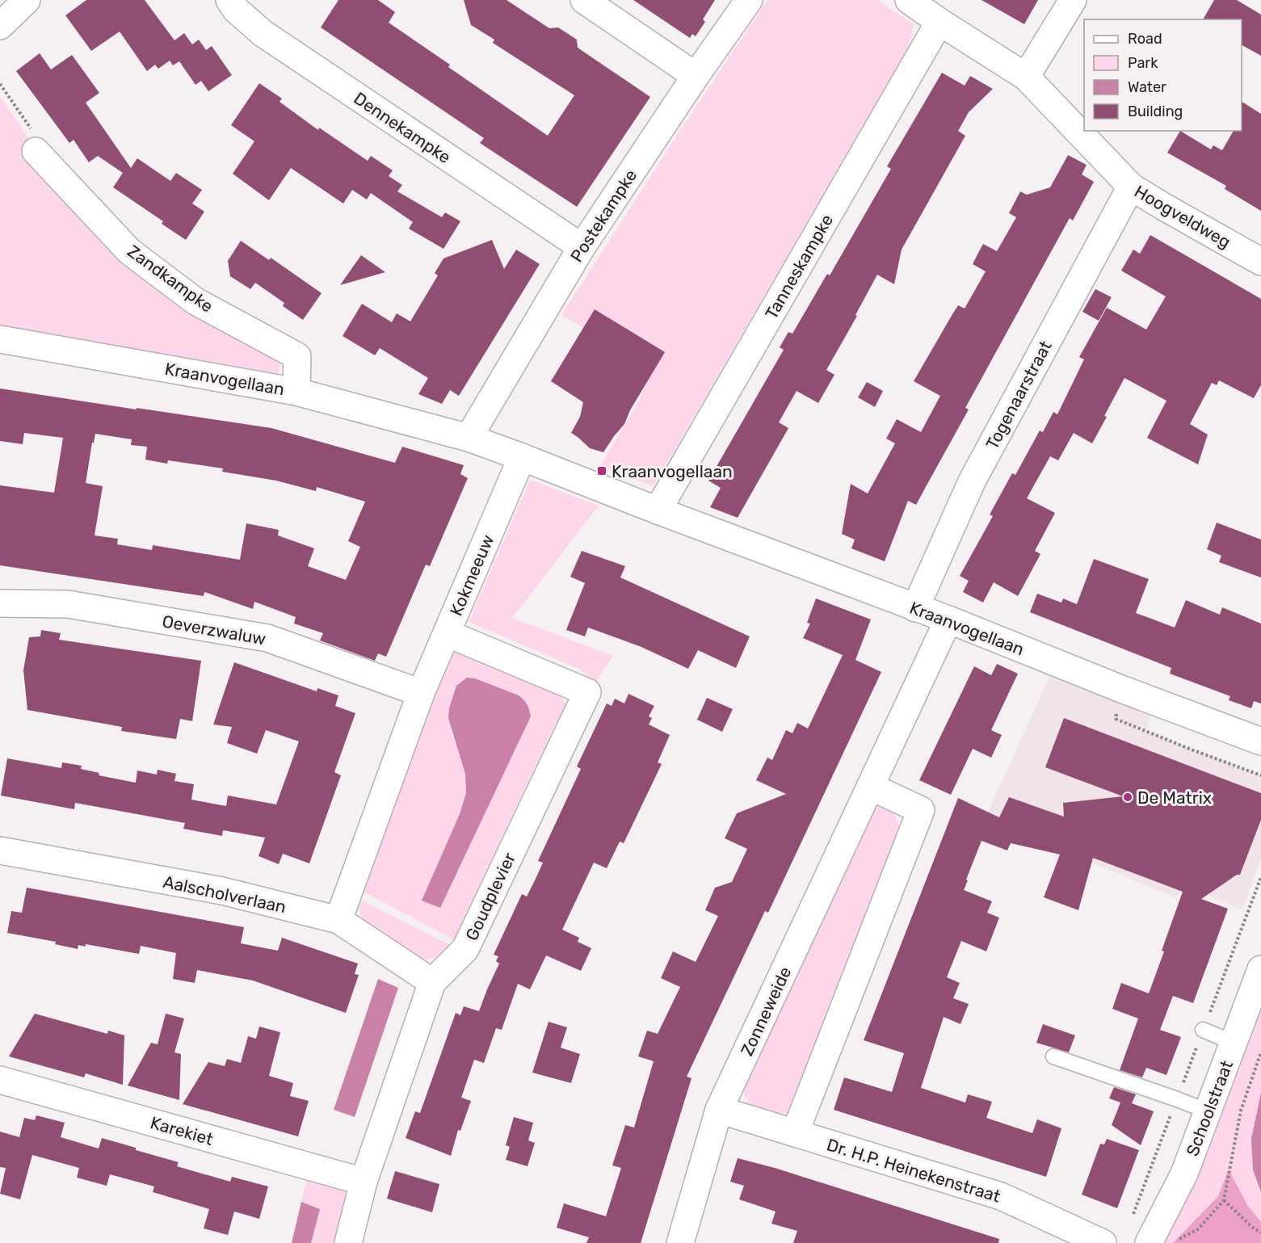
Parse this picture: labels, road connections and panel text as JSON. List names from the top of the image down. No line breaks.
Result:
{"streets":{"street":["Dennekampke","Postekampke","Hoogveldweg","Tanneskampke","Zandkampke","Kraanvogellaan","Togenaarstraat","Kokmeeuw","Oeverzwaluw","Aalscholverlaan","Goudplevier","Zonneweide","Schoolstraat","Karekiet","Dr. H.P. Heinekenstraat"]},"crossings":[["Dennekampke","Postekampke"],["Postekampke","Kraanvogellaan"],["Hoogveldweg","Tanneskampke"],["Hoogveldweg","Togenaarstraat"],["Tanneskampke","Kraanvogellaan"],["Zandkampke","Kraanvogellaan"],["Kraanvogellaan","Togenaarstraat"],["Kraanvogellaan","Kokmeeuw"],["Kraanvogellaan","Zonneweide"],["Kokmeeuw","Oeverzwaluw"],["Kokmeeuw","Goudplevier"],["Aalscholverlaan","Goudplevier"],["Goudplevier","Karekiet"],["Zonneweide","Dr. H.P. Heinekenstraat"]],"places":{"transit":["Kraanvogellaan"],"other":["De Matrix"]},"legend":["Road","Park","Water","Building"]}
